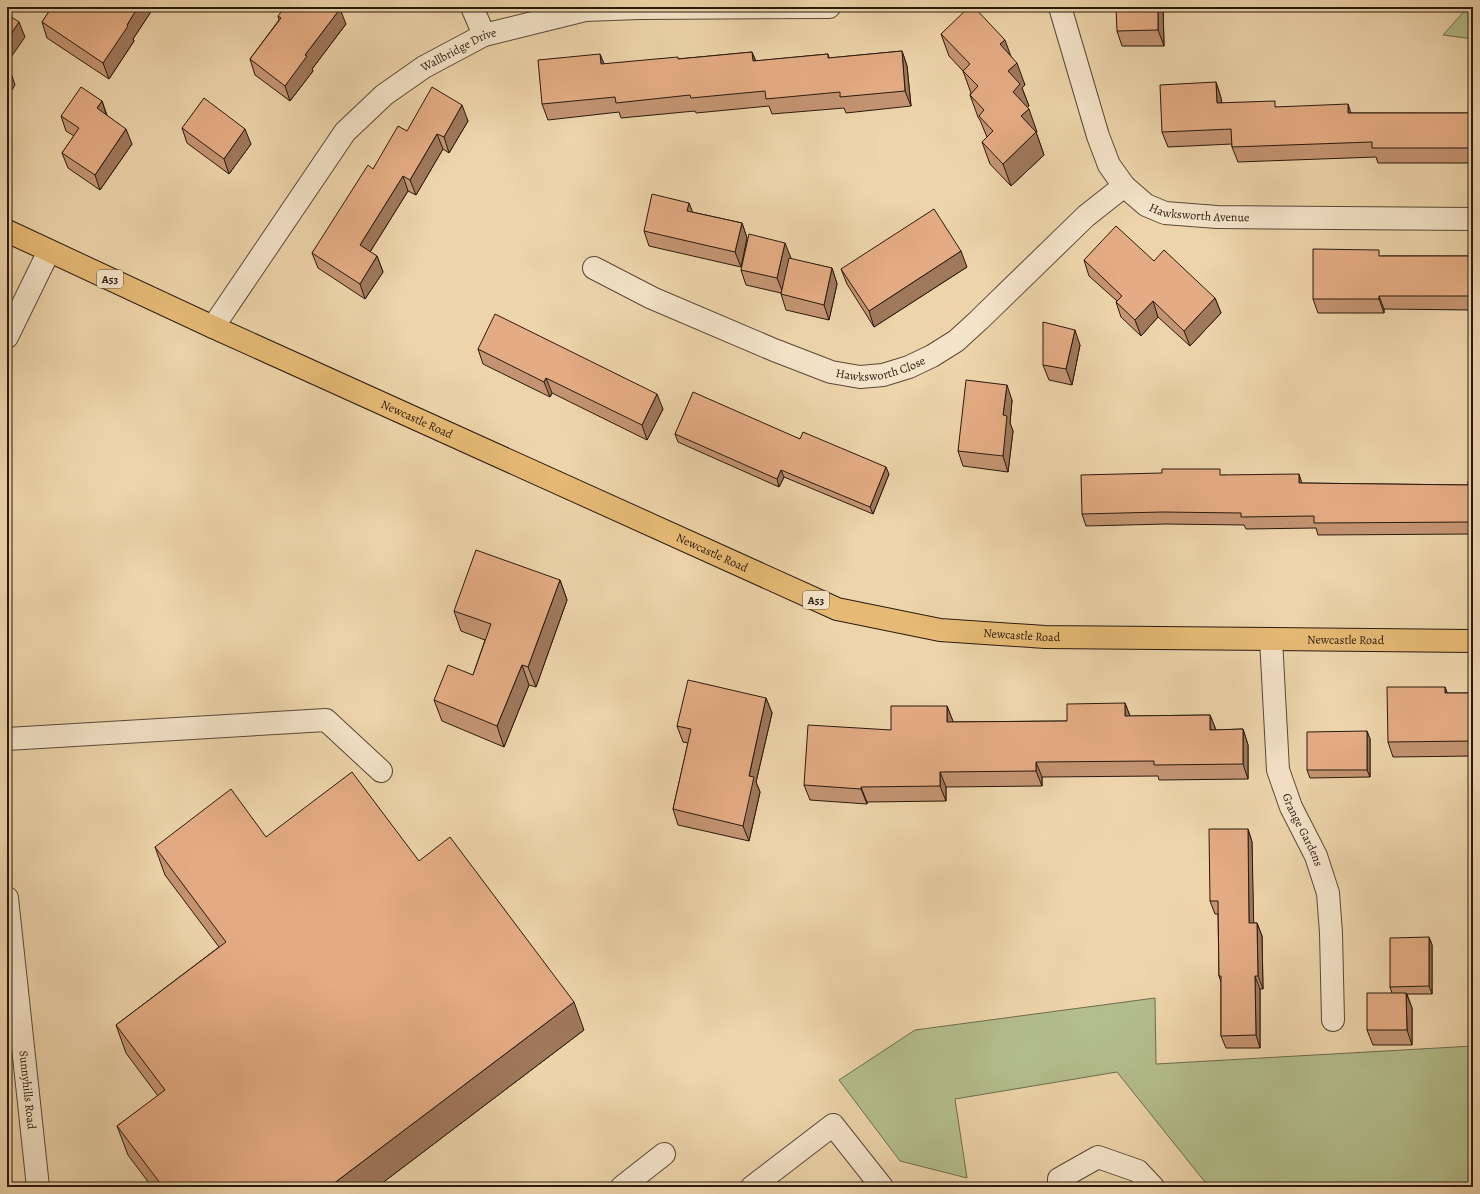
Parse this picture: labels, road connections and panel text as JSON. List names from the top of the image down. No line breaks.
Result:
{"streets":{"highway":["A53","Newcastle Road"],"street":["Wallbridge Drive","Hawksworth Avenue","Hawksworth Close","Grange Gardens","Sunnyhills Road"]},"crossings":[["Wallbridge Drive","Newcastle Road"],["Hawksworth Avenue","Hawksworth Close"],["Newcastle Road","Grange Gardens"]]}
